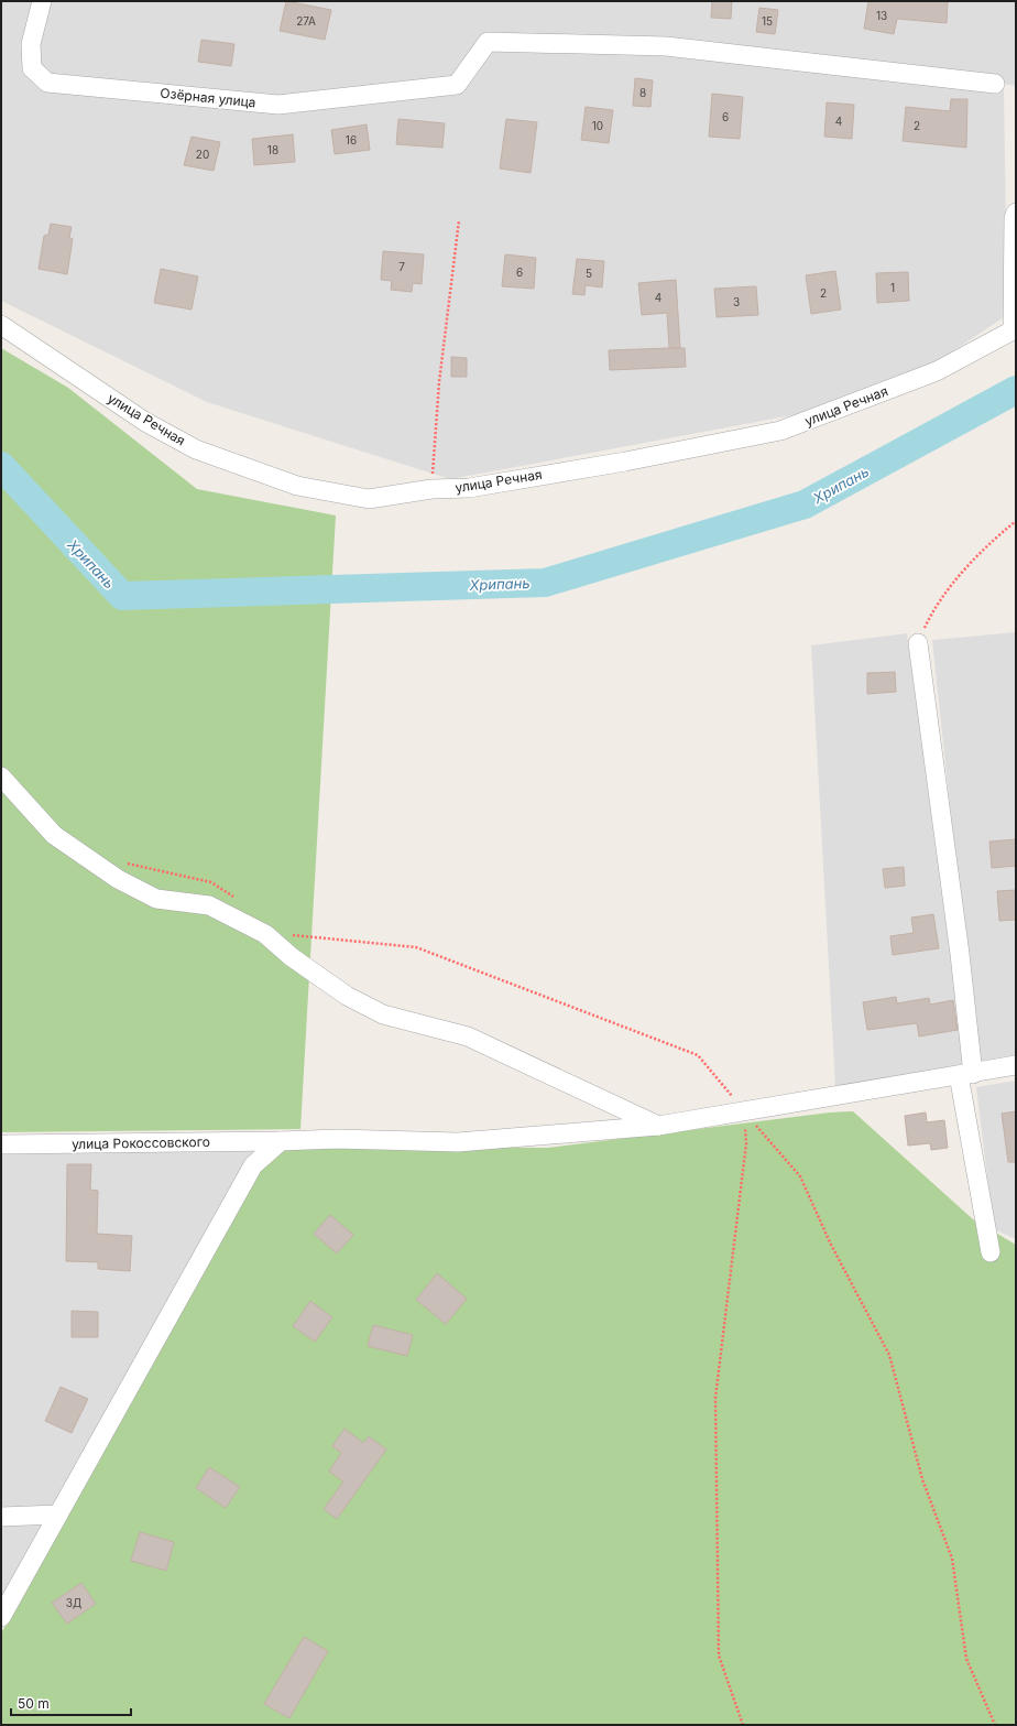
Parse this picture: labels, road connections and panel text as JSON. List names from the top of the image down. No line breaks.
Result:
{"streets":{"street":["Озёрная улица","улица Речная","улица Рокоссовского"]},"water":["Хрипань"],"house_numbers":["13","27А","15","8","6","4","10","2","16","18","20","7","6","5","1","2","4","3","3Д"],"scale_bar":"50 m"}
